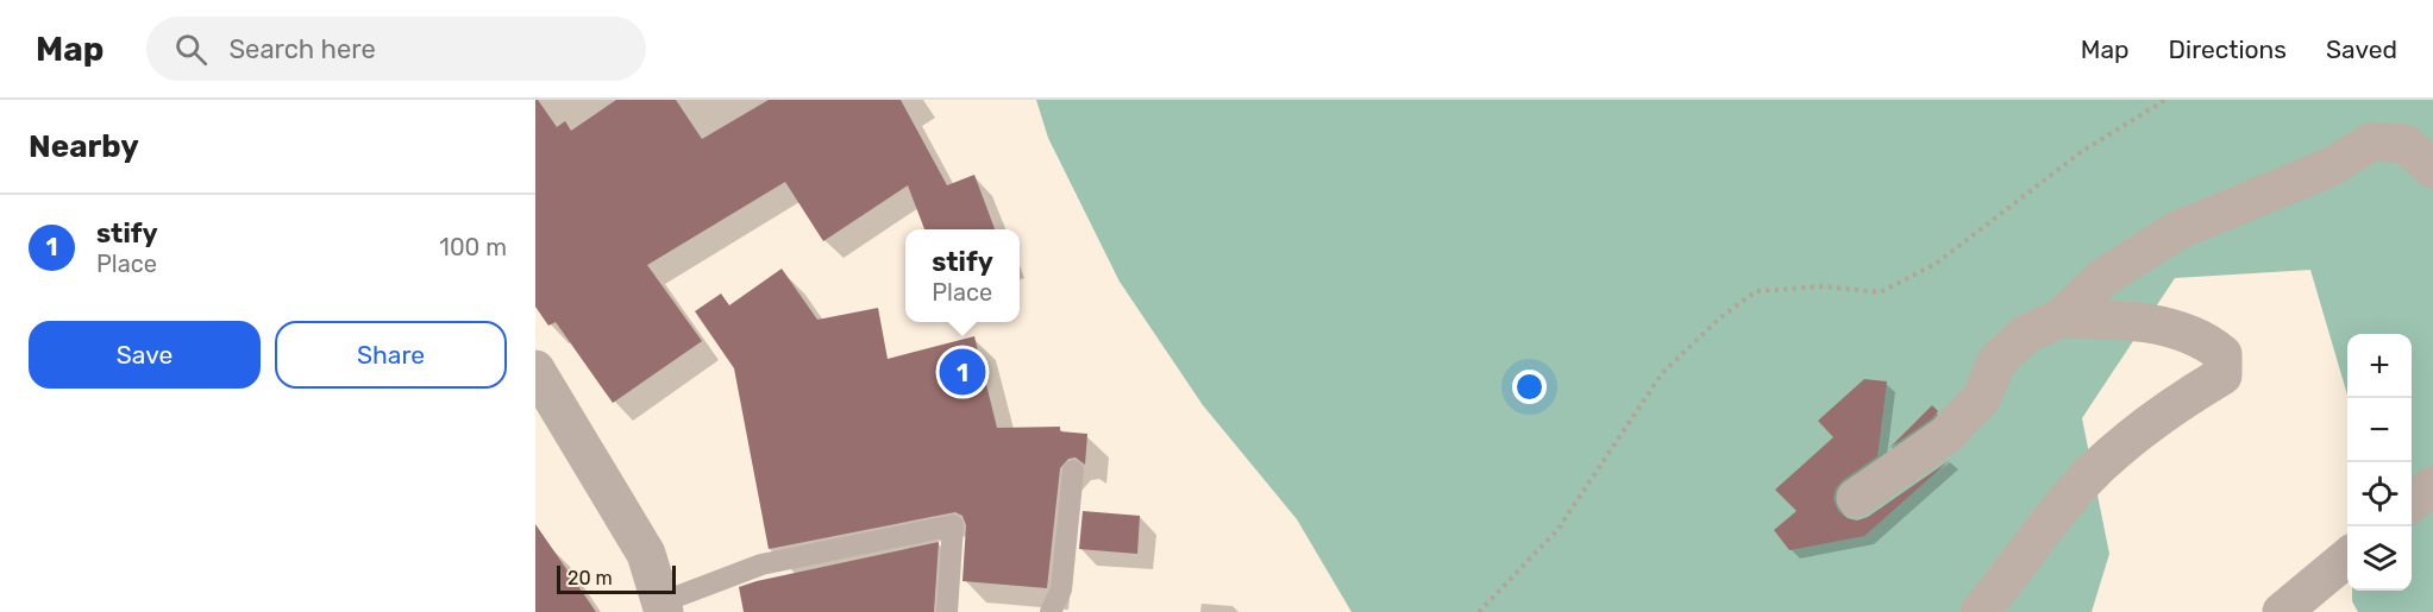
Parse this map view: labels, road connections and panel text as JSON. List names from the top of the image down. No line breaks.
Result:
{"scale_bar":"20 m","page":{"header":"Map","search":"Search here","nav":["Map","Directions","Saved"],"heading":"Nearby","list":[{"mark":"1","name":"stify","note":"Place","value":"100 m"}],"popup":["stify","Place"],"buttons":["Save","Share"],"map_buttons":["+","−"],"pins":"1","scale":"20 m"}}
